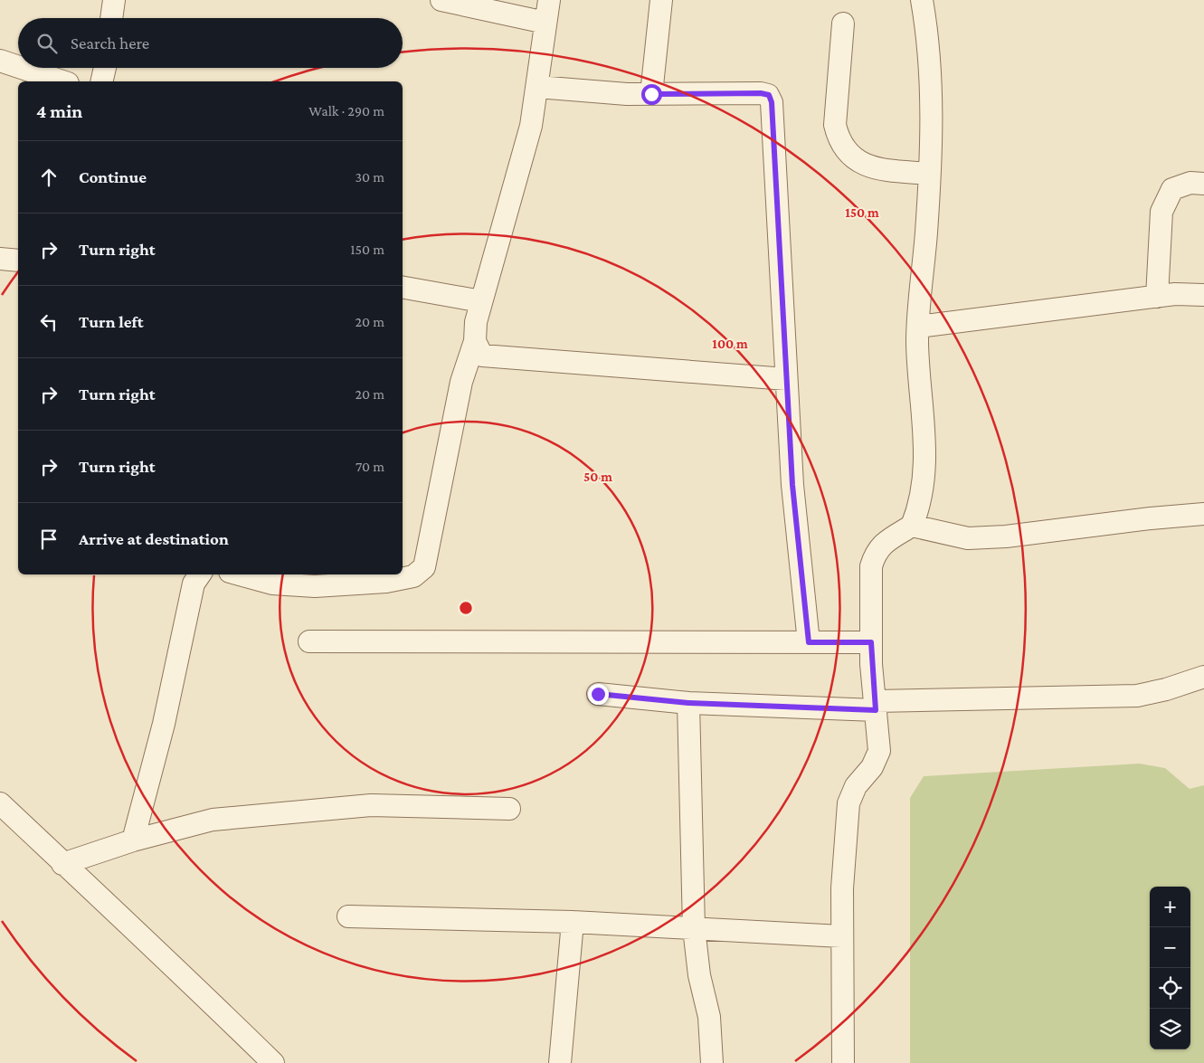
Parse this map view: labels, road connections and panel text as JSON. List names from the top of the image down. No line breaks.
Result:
{"page":{"search":"Search here","heading":["4 min","Walk · 290 m"],"list":[["Continue","30 m"],["Turn right","150 m"],["Turn left","20 m"],["Turn right","20 m"],["Turn right","70 m"],"Arrive at destination"],"map_buttons":["+","−"]},"rings":["150 m","100 m","50 m"]}
